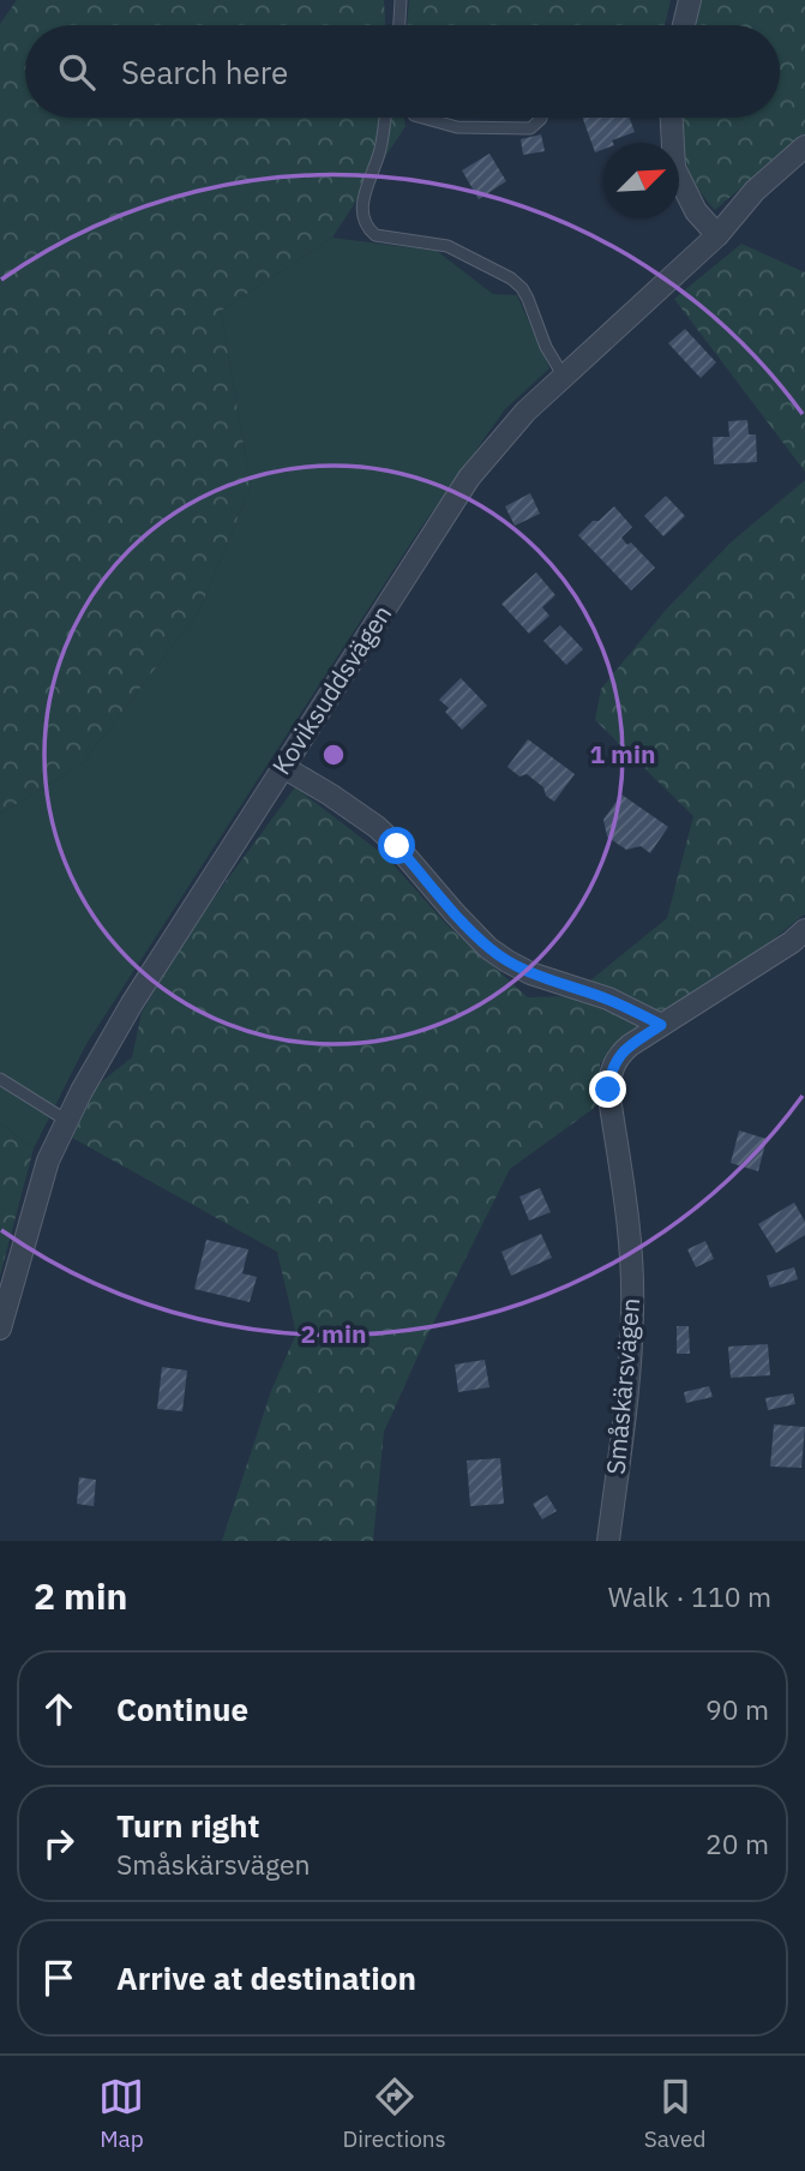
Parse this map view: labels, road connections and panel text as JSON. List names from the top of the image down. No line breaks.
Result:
{"streets":{"street":["Koviksuddsvägen","Småskärsvägen"]},"north":"top right","page":{"search":"Search here","heading":["2 min","Walk · 110 m"],"list":[["Continue","90 m"],["Turn right","Småskärsvägen","20 m"],"Arrive at destination"],"nav":["Map","Directions","Saved"]},"rings":["1 min","2 min"]}
